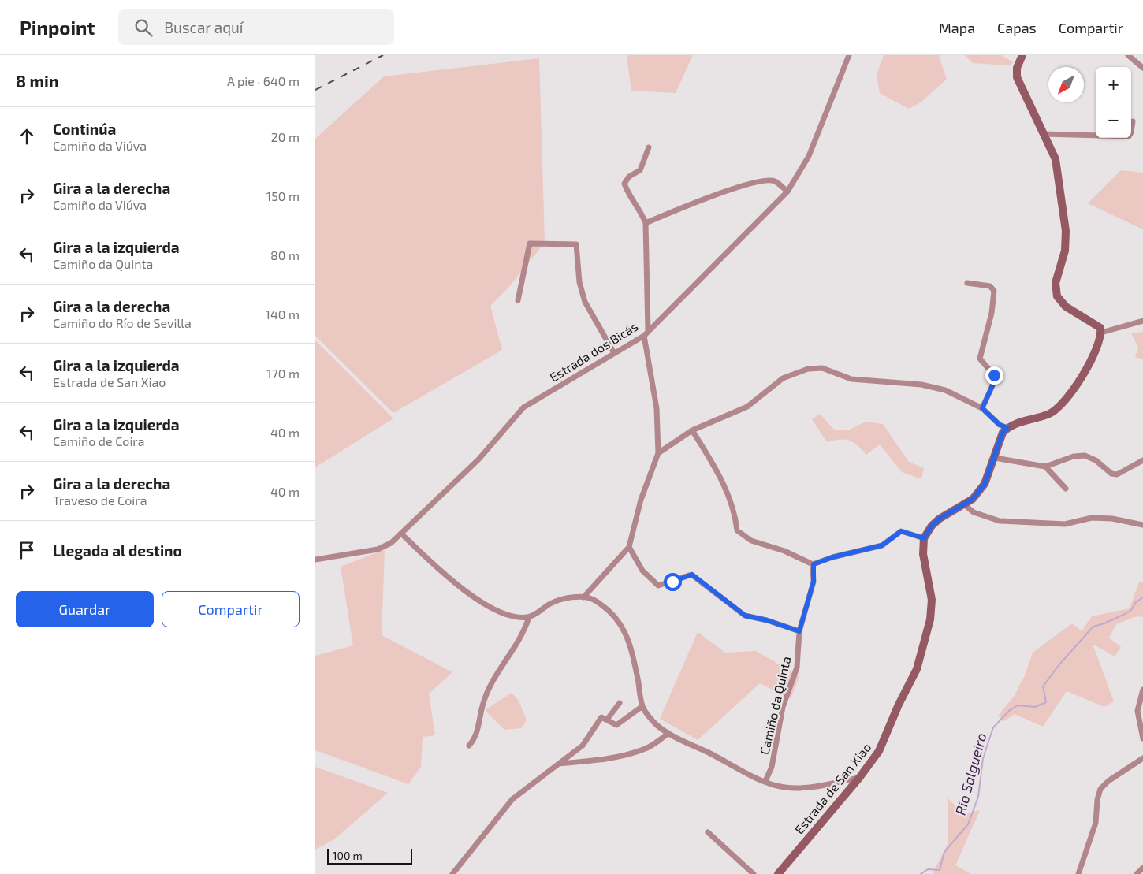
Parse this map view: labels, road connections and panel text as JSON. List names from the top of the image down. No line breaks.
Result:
{"streets":{"street":["Estrada dos Bicás","Camiño da Quinta","Estrada de San Xiao"]},"water":["Río Salgueiro"],"scale_bar":"100 m","north":"bottom left","page":{"header":"Pinpoint","search":"Buscar aquí","nav":["Mapa","Capas","Compartir"],"heading":["8 min","A pie · 640 m"],"map_buttons":["+","−"],"list":[["Continúa","Camiño da Viúva","20 m"],["Gira a la derecha","Camiño da Viúva","150 m"],["Gira a la izquierda","Camiño da Quinta","80 m"],["Gira a la derecha","Camiño do Río de Sevilla","140 m"],["Gira a la izquierda","Estrada de San Xiao","170 m"],["Gira a la izquierda","Camiño de Coira","40 m"],["Gira a la derecha","Traveso de Coira","40 m"],"Llegada al destino"],"buttons":["Guardar","Compartir"],"scale":"100 m"}}
